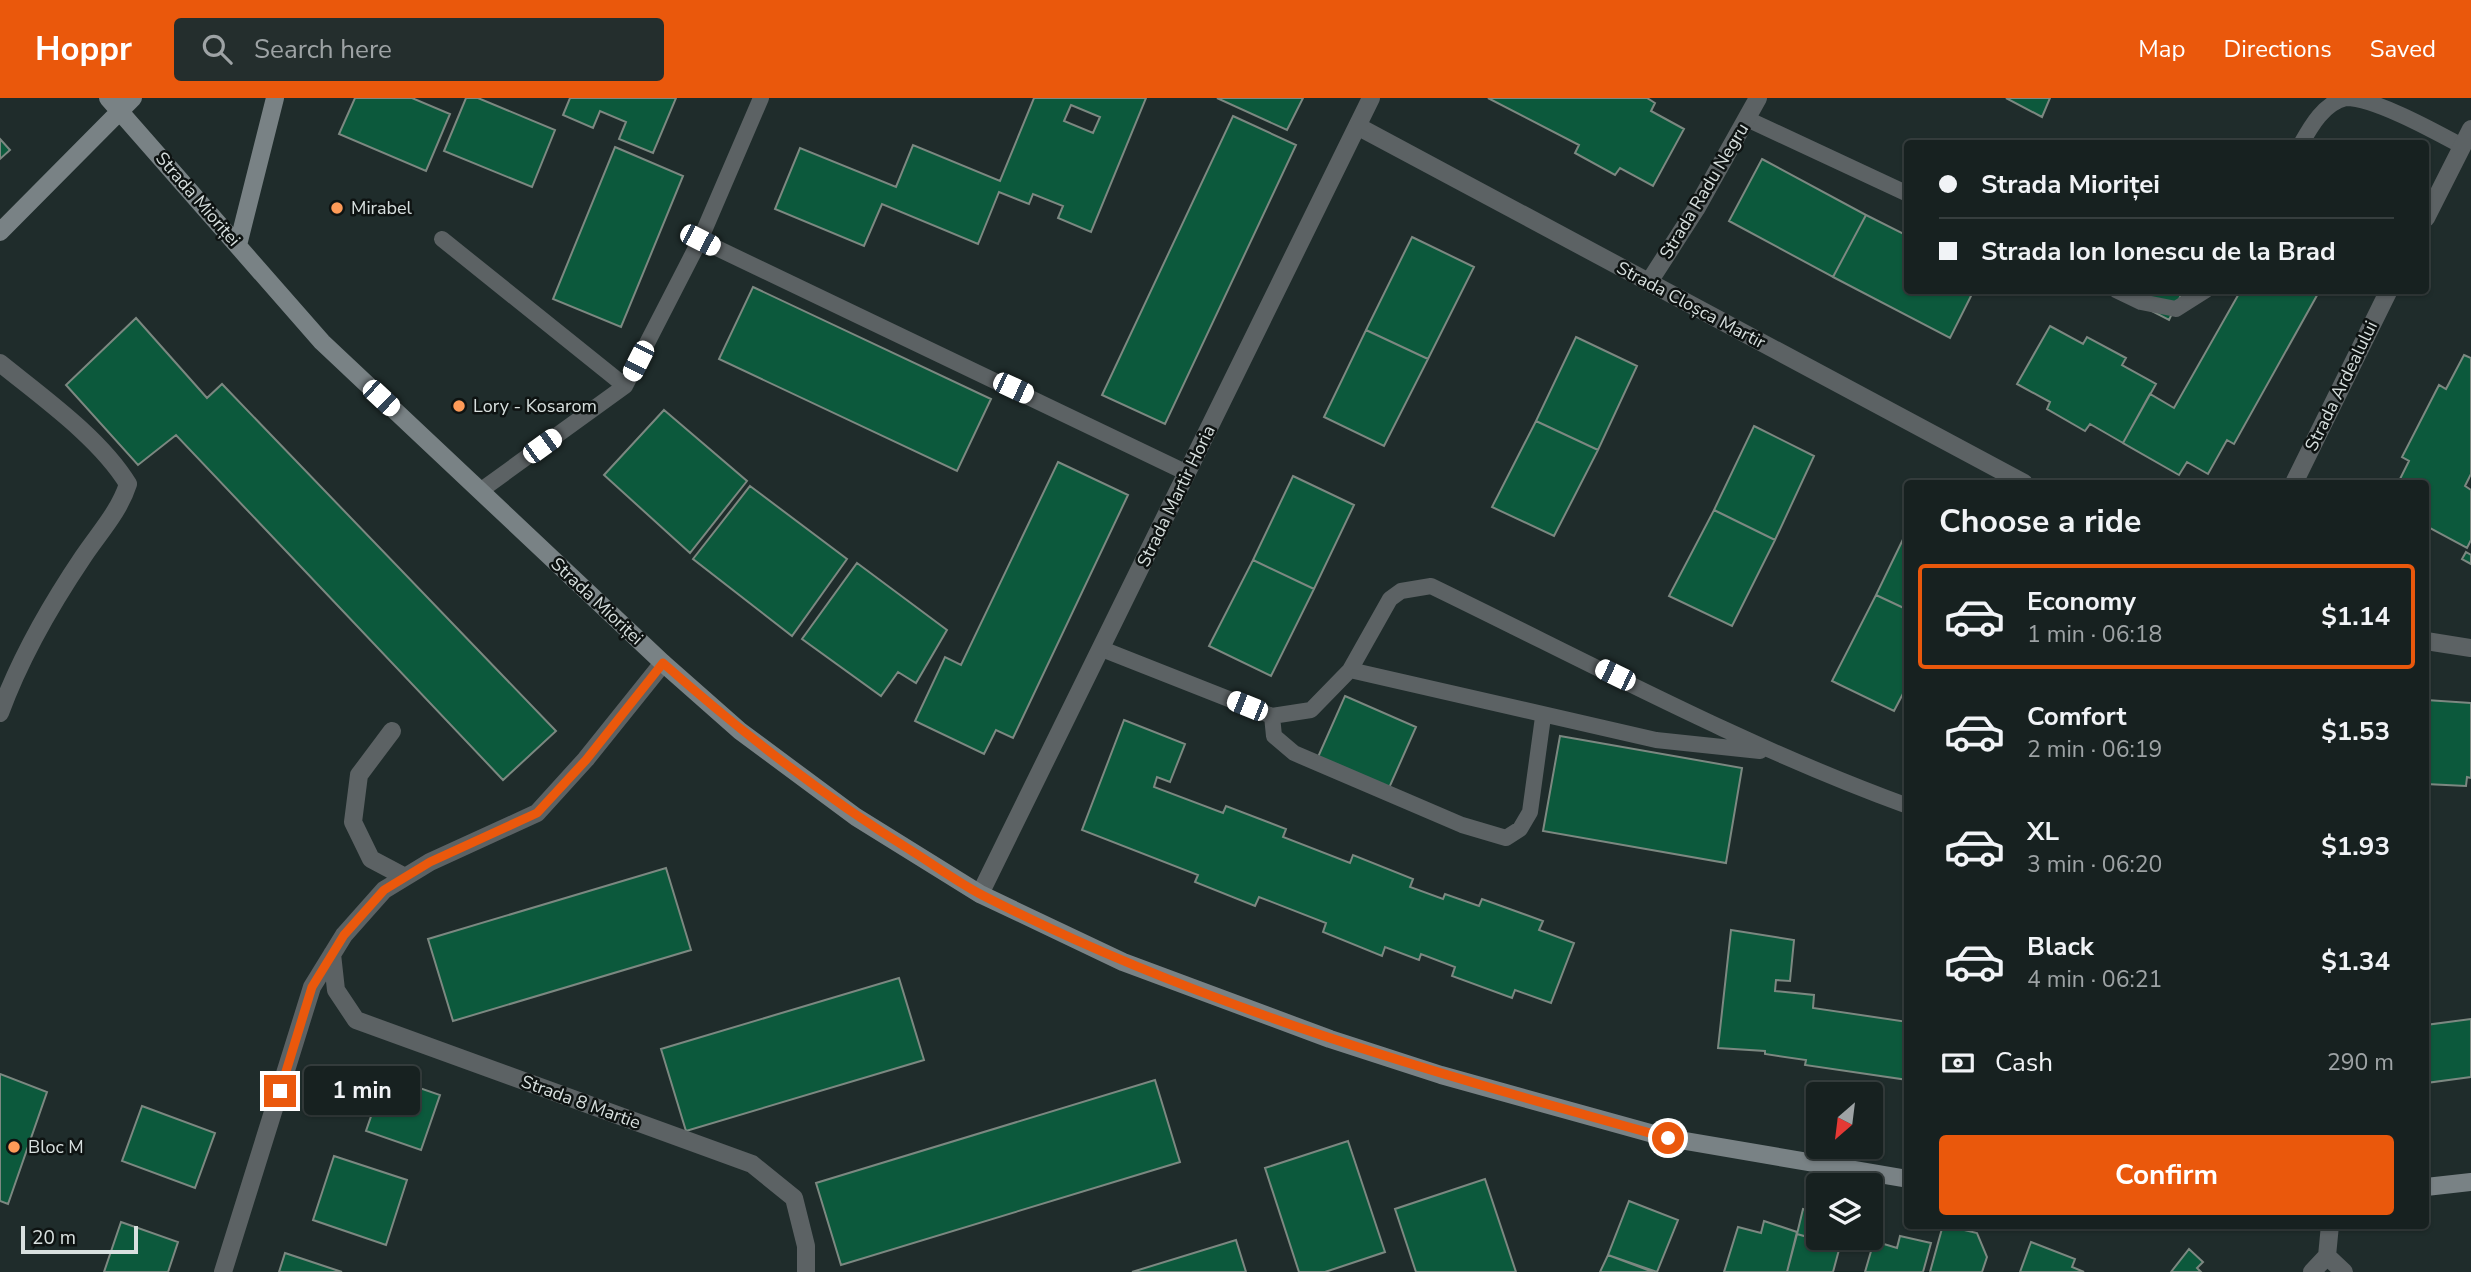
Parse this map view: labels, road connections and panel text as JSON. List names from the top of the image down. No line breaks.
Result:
{"streets":{"main road":["Strada Mioriței"],"street":["Strada Radu Negru","Strada Cloșca Martir","Strada Ardealului","Strada Martir Horia","Strada 8 Martie"]},"crossings":[["Strada Radu Negru","Strada Cloșca Martir"],["Strada Mioriței","Strada Martir Horia"],["Strada Cloșca Martir","Strada Martir Horia"]],"places":["Mirabel","Lory - Kosarom","Bloc M"],"scale_bar":"20 m","north":"bottom left","page":{"header":"Hoppr","search":"Search here","nav":["Map","Directions","Saved"],"banner":["Strada Mioriței","Strada Ion Ionescu de la Brad"],"heading":"Choose a ride","list":[{"name":"Economy","note":"1 min · 06:18","value":"$1.14"},{"name":"Comfort","note":"2 min · 06:19","value":"$1.53"},{"name":"XL","note":"3 min · 06:20","value":"$1.93"},{"name":"Black","note":"4 min · 06:21","value":"$1.34"}],"pay":["Cash","290 m"],"bubble":"1 min","buttons":"Confirm","scale":"20 m"}}
